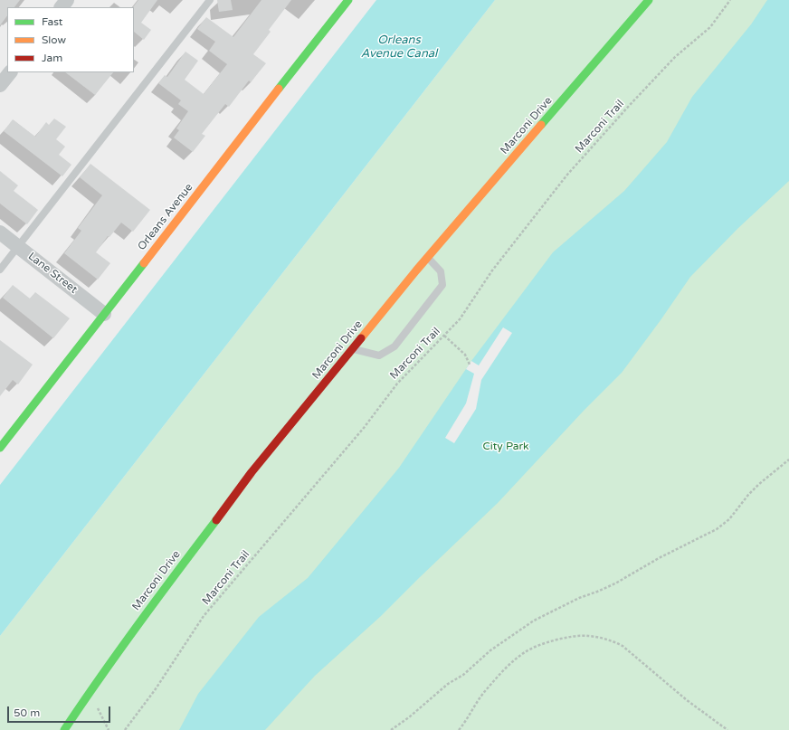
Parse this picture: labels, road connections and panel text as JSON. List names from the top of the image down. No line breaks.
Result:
{"streets":{"street":["Marconi Drive","Orleans Avenue","Lane Street"],"path":["Marconi Trail"]},"crossings":[["Orleans Avenue","Lane Street"]],"water":["Orleans Avenue Canal"],"parks":["City Park"],"legend":["Fast","Slow","Jam"],"scale_bar":"50 m"}
